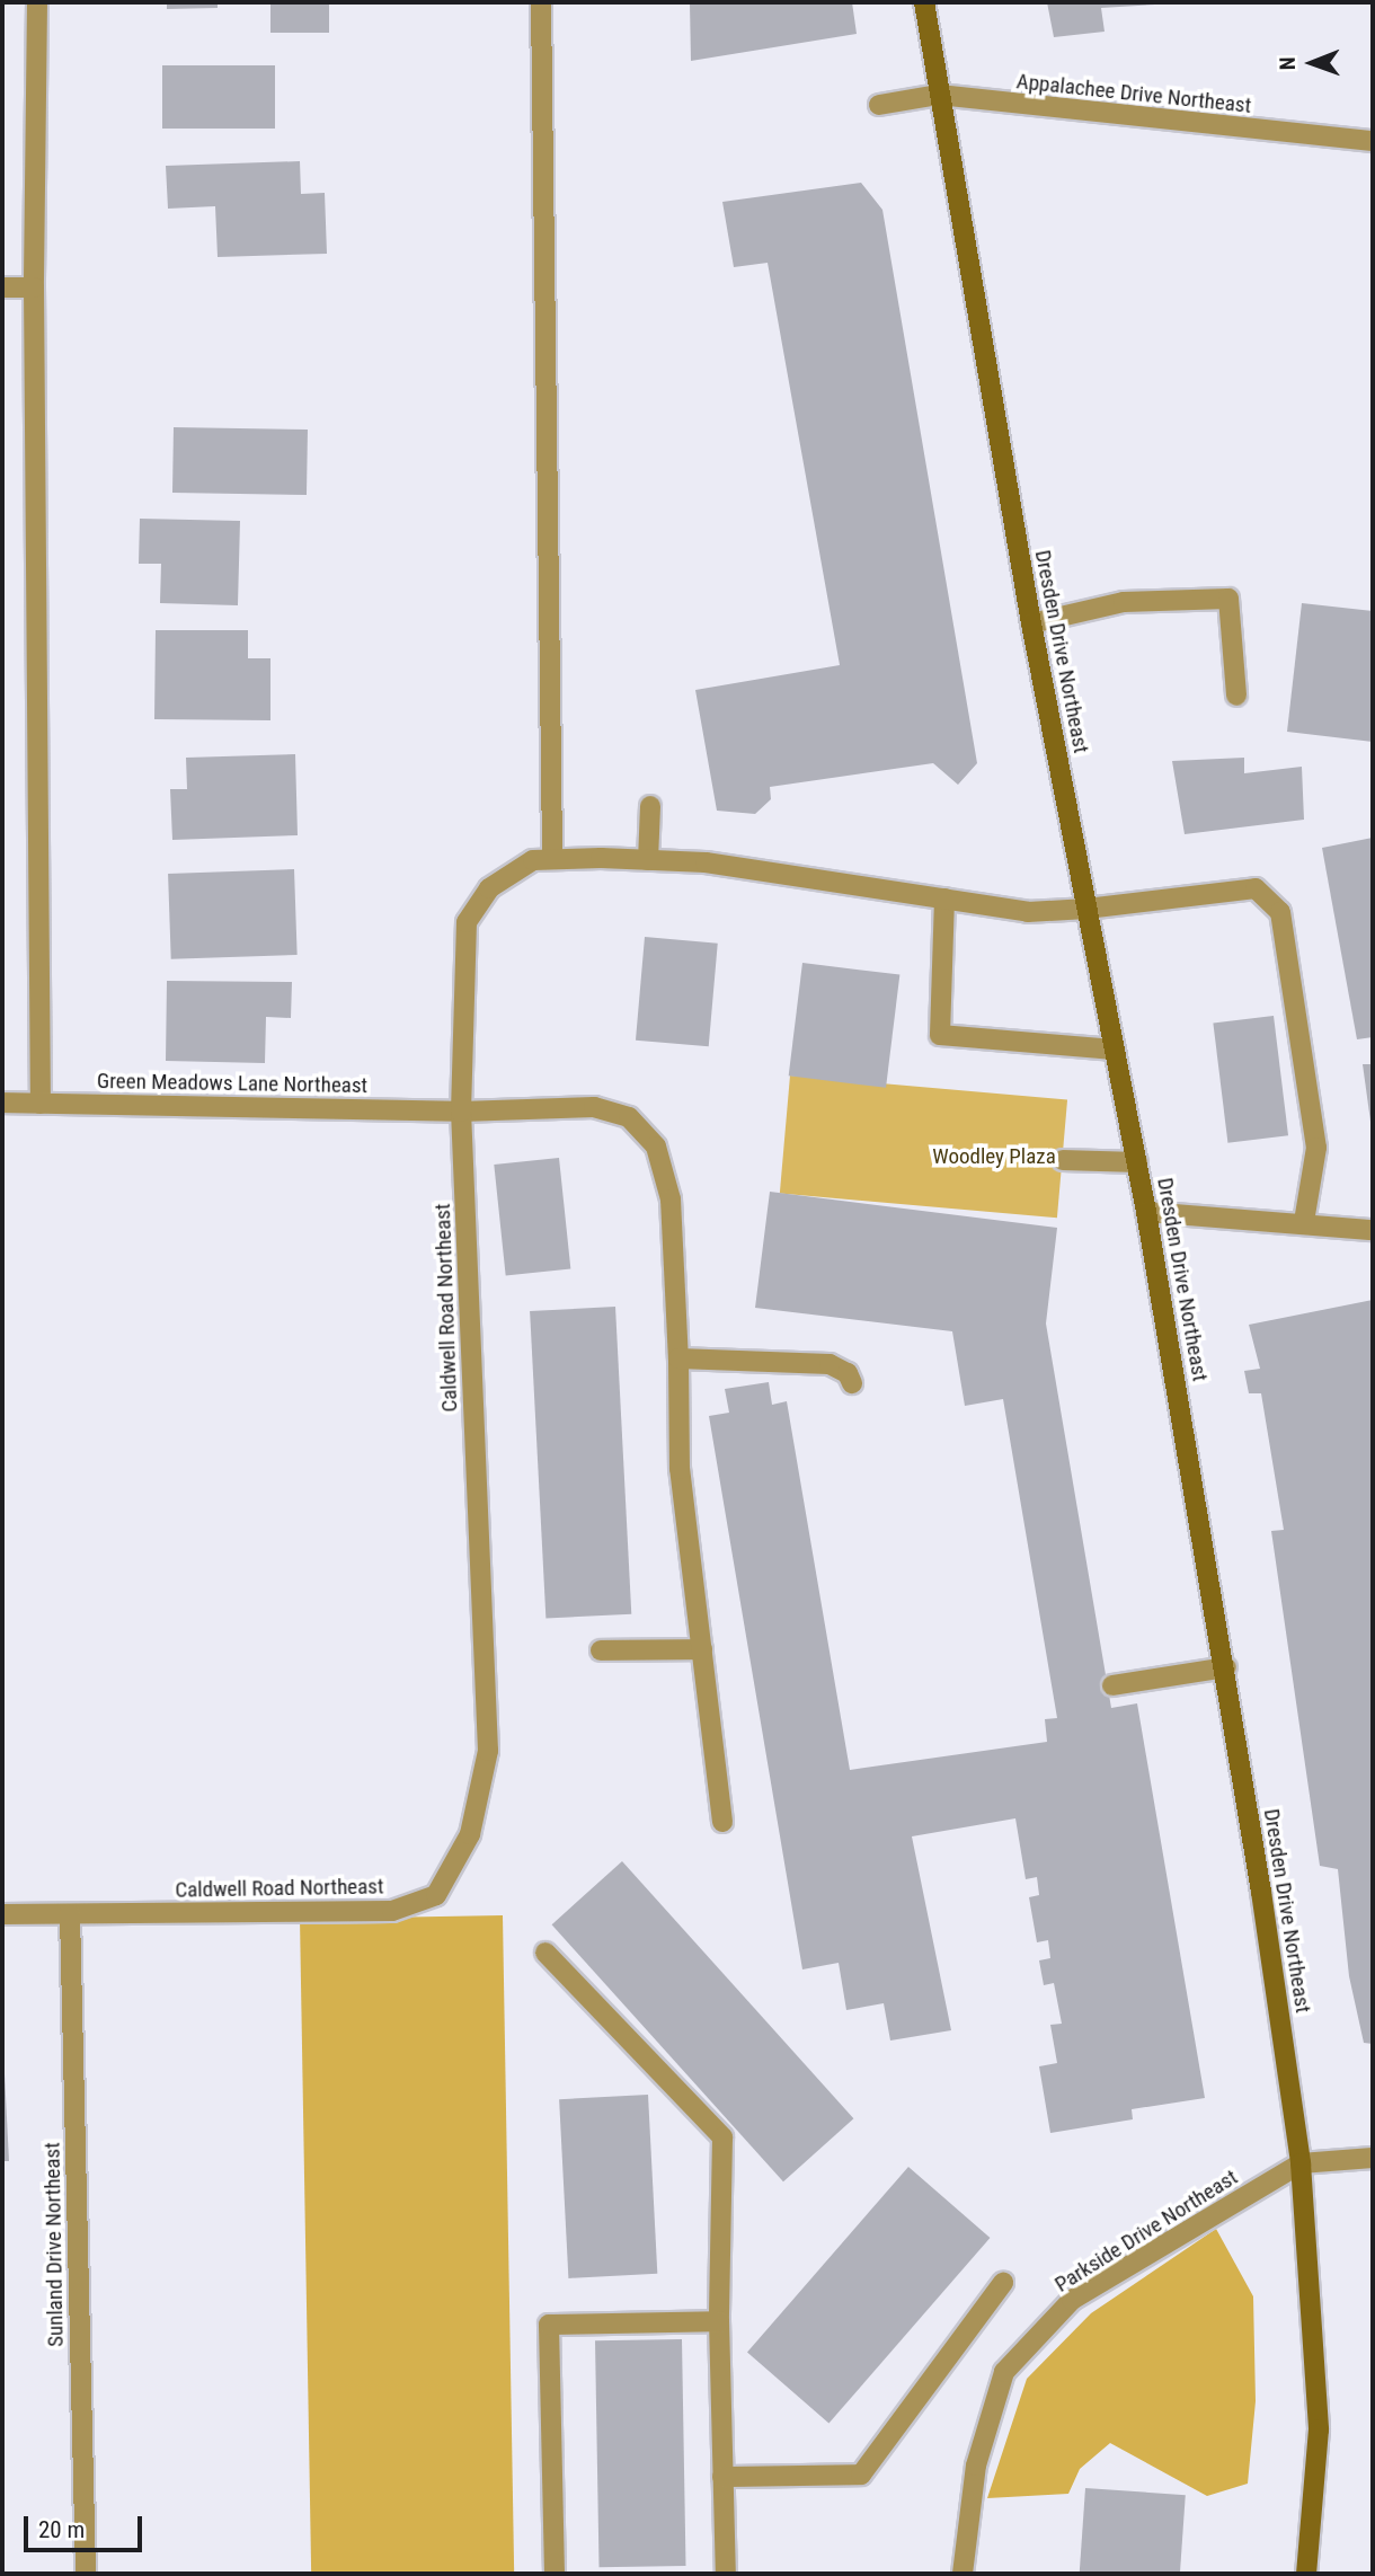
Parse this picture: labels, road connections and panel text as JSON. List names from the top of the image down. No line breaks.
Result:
{"streets":{"street":["Appalachee Drive Northeast","Dresden Drive Northeast","Green Meadows Lane Northeast","Caldwell Road Northeast","Parkside Drive Northeast","Sunland Drive Northeast"]},"crossings":[["Appalachee Drive Northeast","Dresden Drive Northeast"],["Dresden Drive Northeast","Caldwell Road Northeast"],["Dresden Drive Northeast","Parkside Drive Northeast"],["Green Meadows Lane Northeast","Caldwell Road Northeast"],["Caldwell Road Northeast","Sunland Drive Northeast"]],"parks":["Woodley Plaza"],"scale_bar":"20 m","north":"left"}
